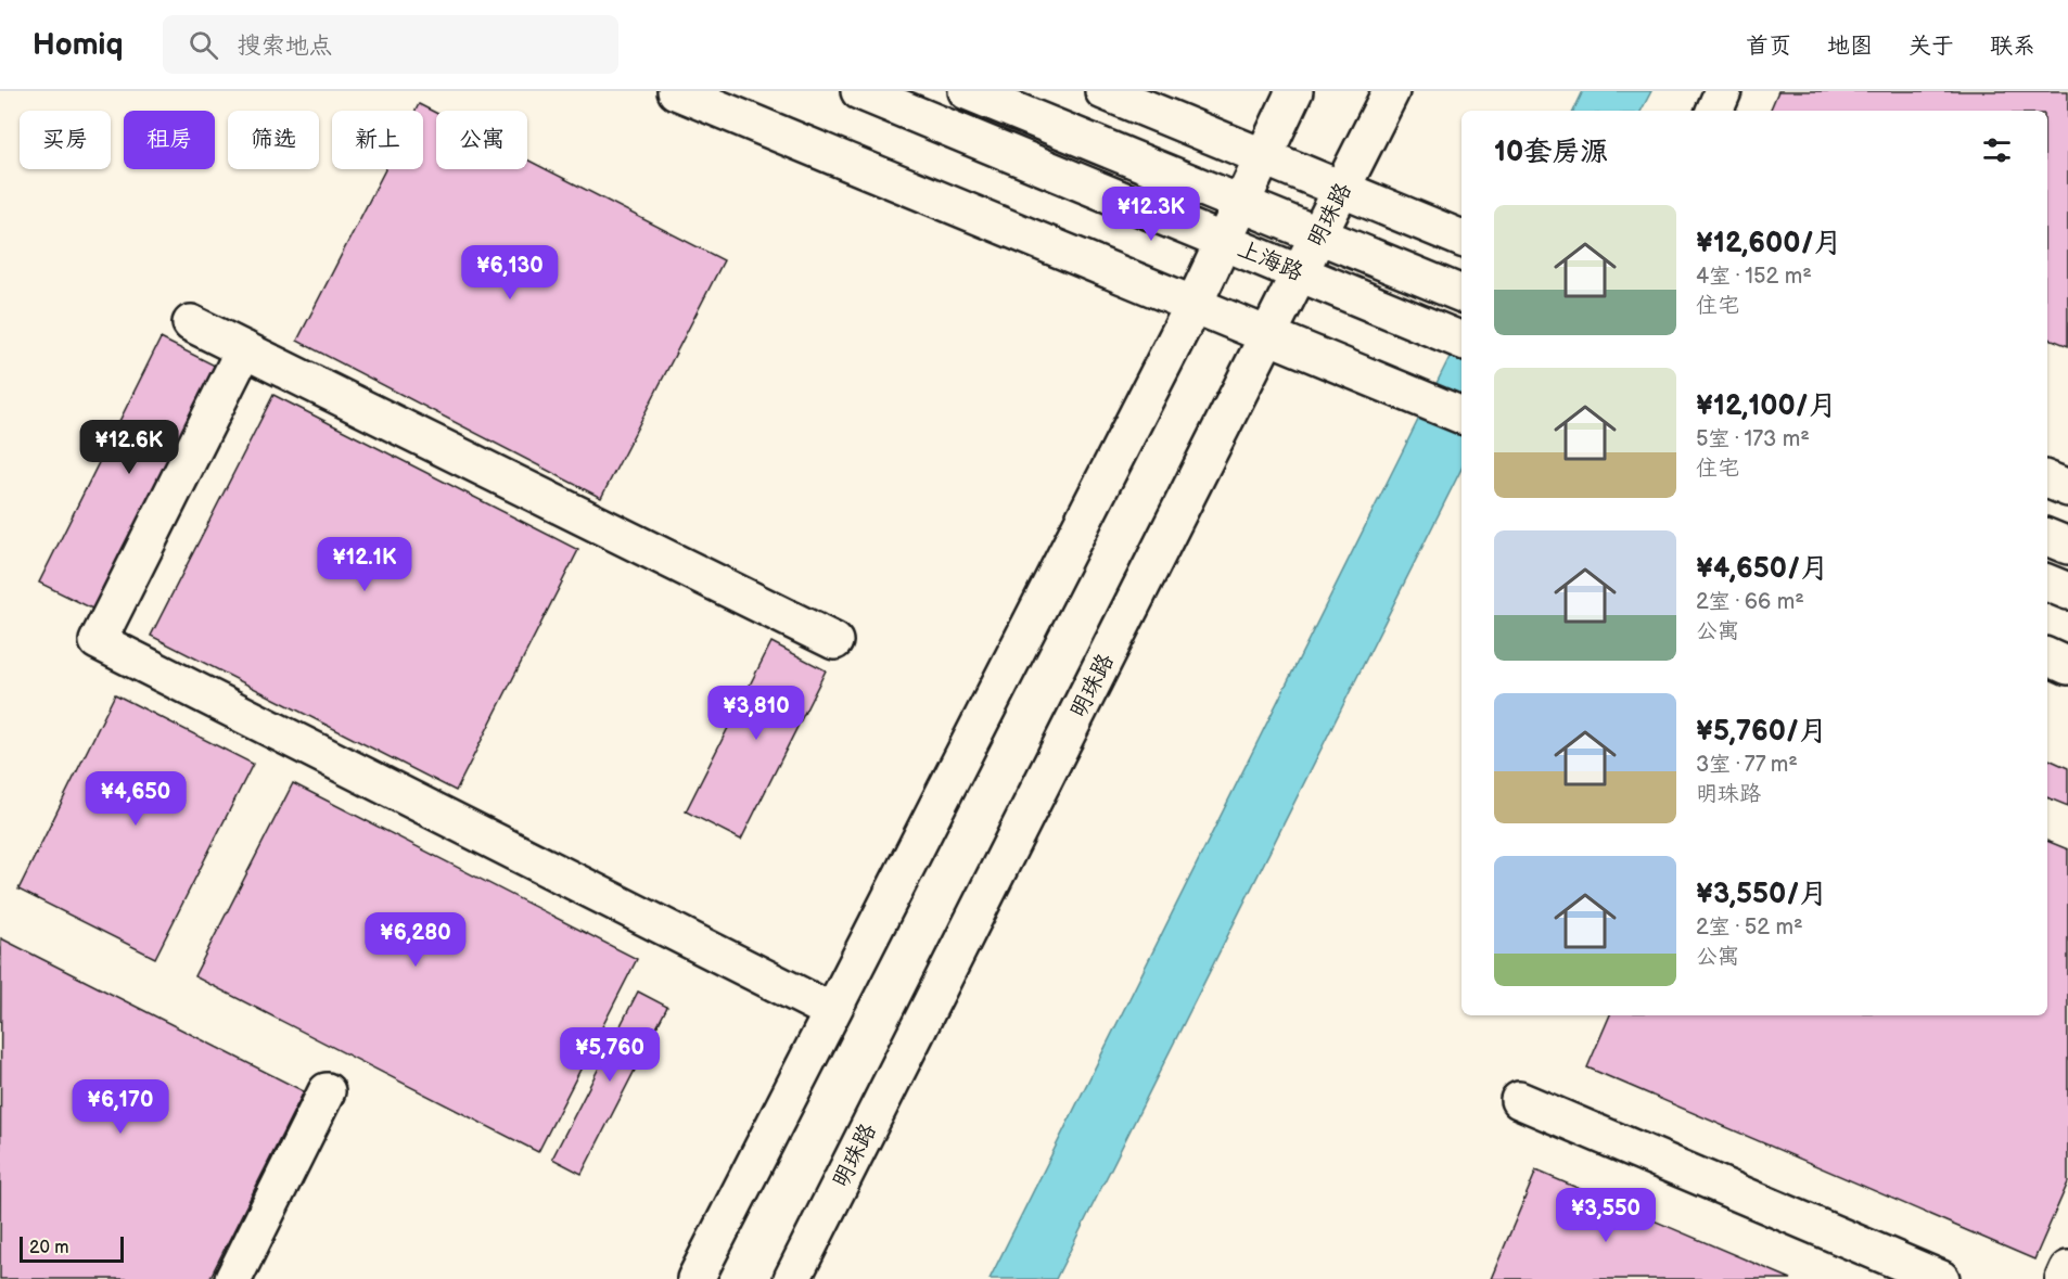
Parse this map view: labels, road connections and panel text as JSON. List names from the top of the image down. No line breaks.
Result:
{"streets":{"main road":["明珠路","上海路"]},"crossings":[["明珠路","上海路"]],"scale_bar":"20 m","page":{"header":"Homiq","search":"搜索地点","nav":["首页","地图","关于","联系"],"chip":["买房","租房","筛选","新上","公寓"],"heading":"10套房源","price":["¥12.3K","¥6,130","¥12.6K","¥12.1K","¥3,810","¥4,650","¥6,280","¥5,760","¥6,170","¥3,550"],"list":[{"name":"¥12,600/月","note":"4室 · 152 m² · 住宅"},{"name":"¥12,100/月","note":"5室 · 173 m² · 住宅"},{"name":"¥4,650/月","note":"2室 · 66 m² · 公寓"},{"name":"¥5,760/月","note":"3室 · 77 m² · 明珠路"},{"name":"¥3,550/月","note":"2室 · 52 m² · 公寓"}],"scale":"20 m"}}
